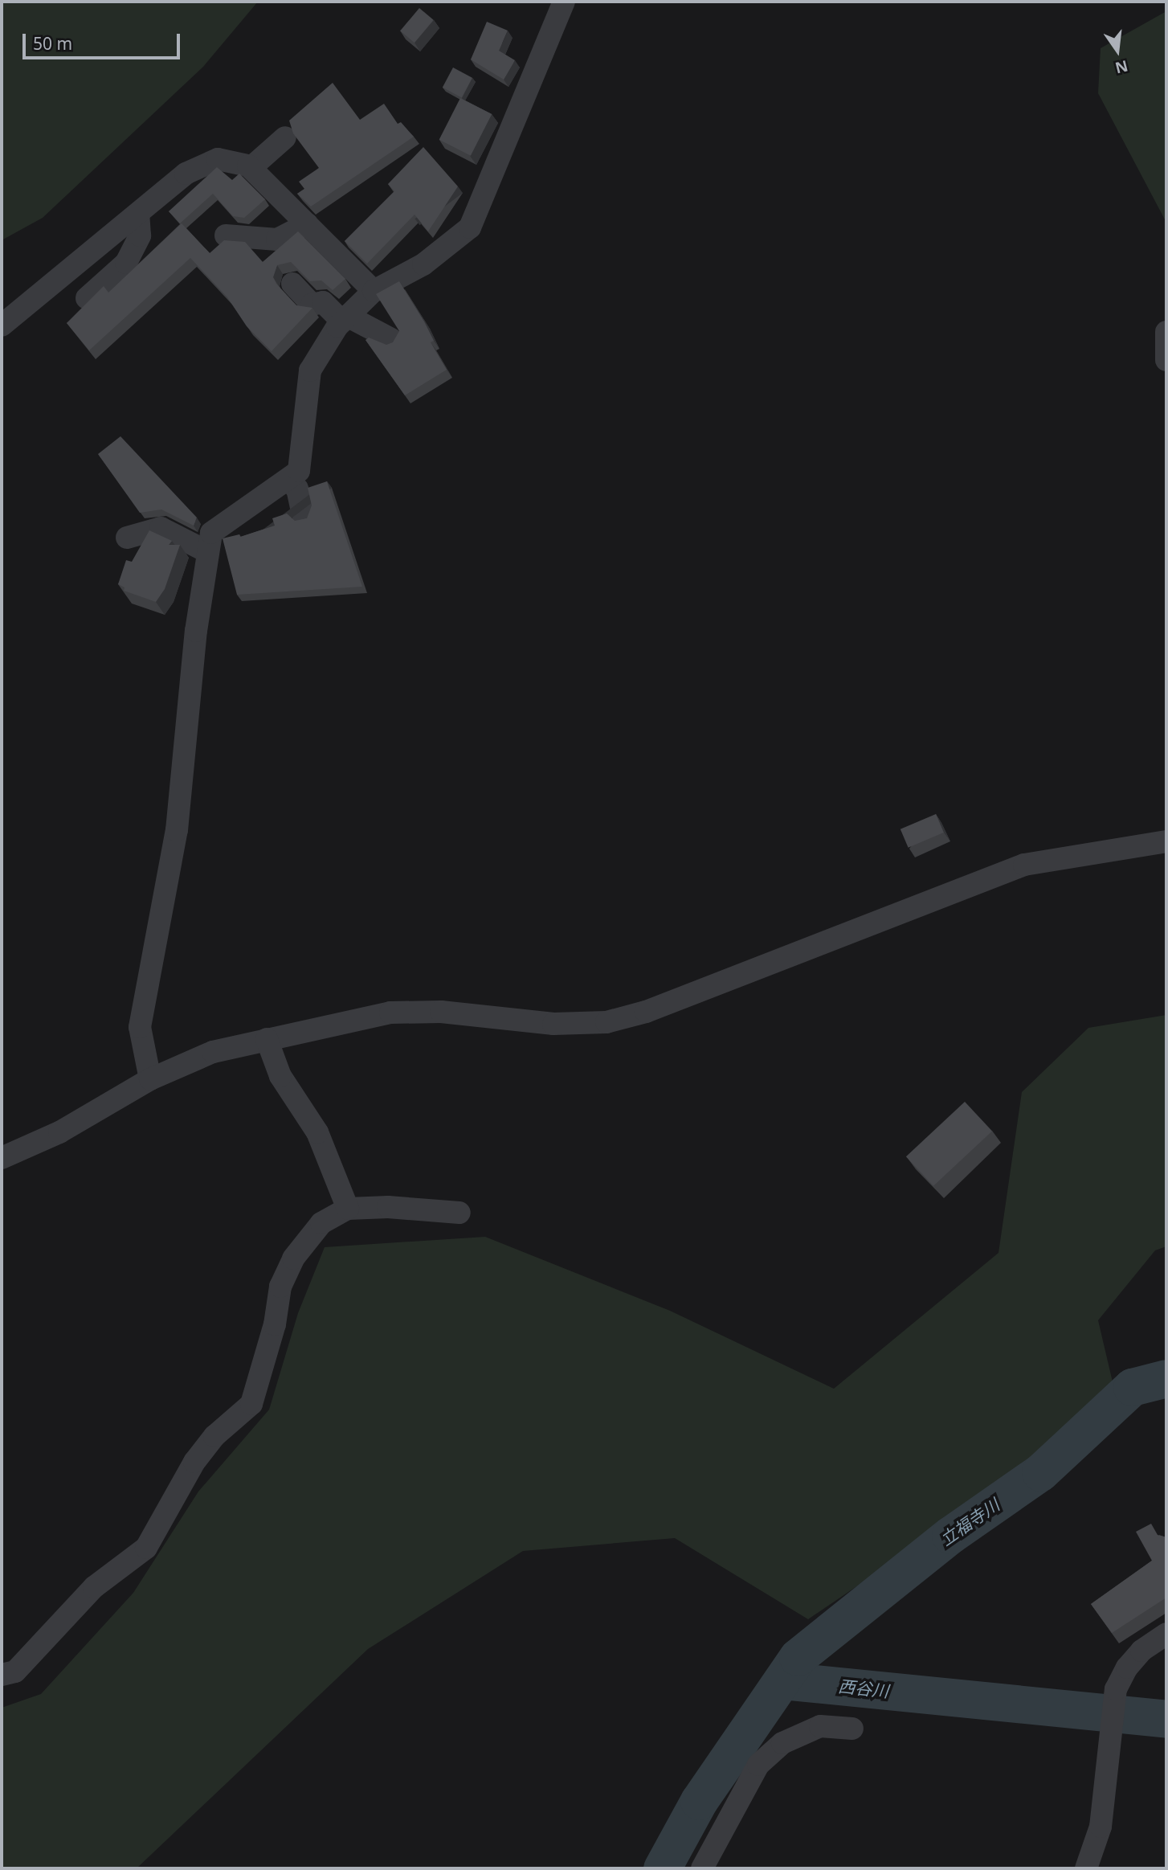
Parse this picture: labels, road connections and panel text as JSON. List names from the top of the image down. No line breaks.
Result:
{"water":["立福寺川","西谷川"],"scale_bar":"50 m","north":"bottom"}
